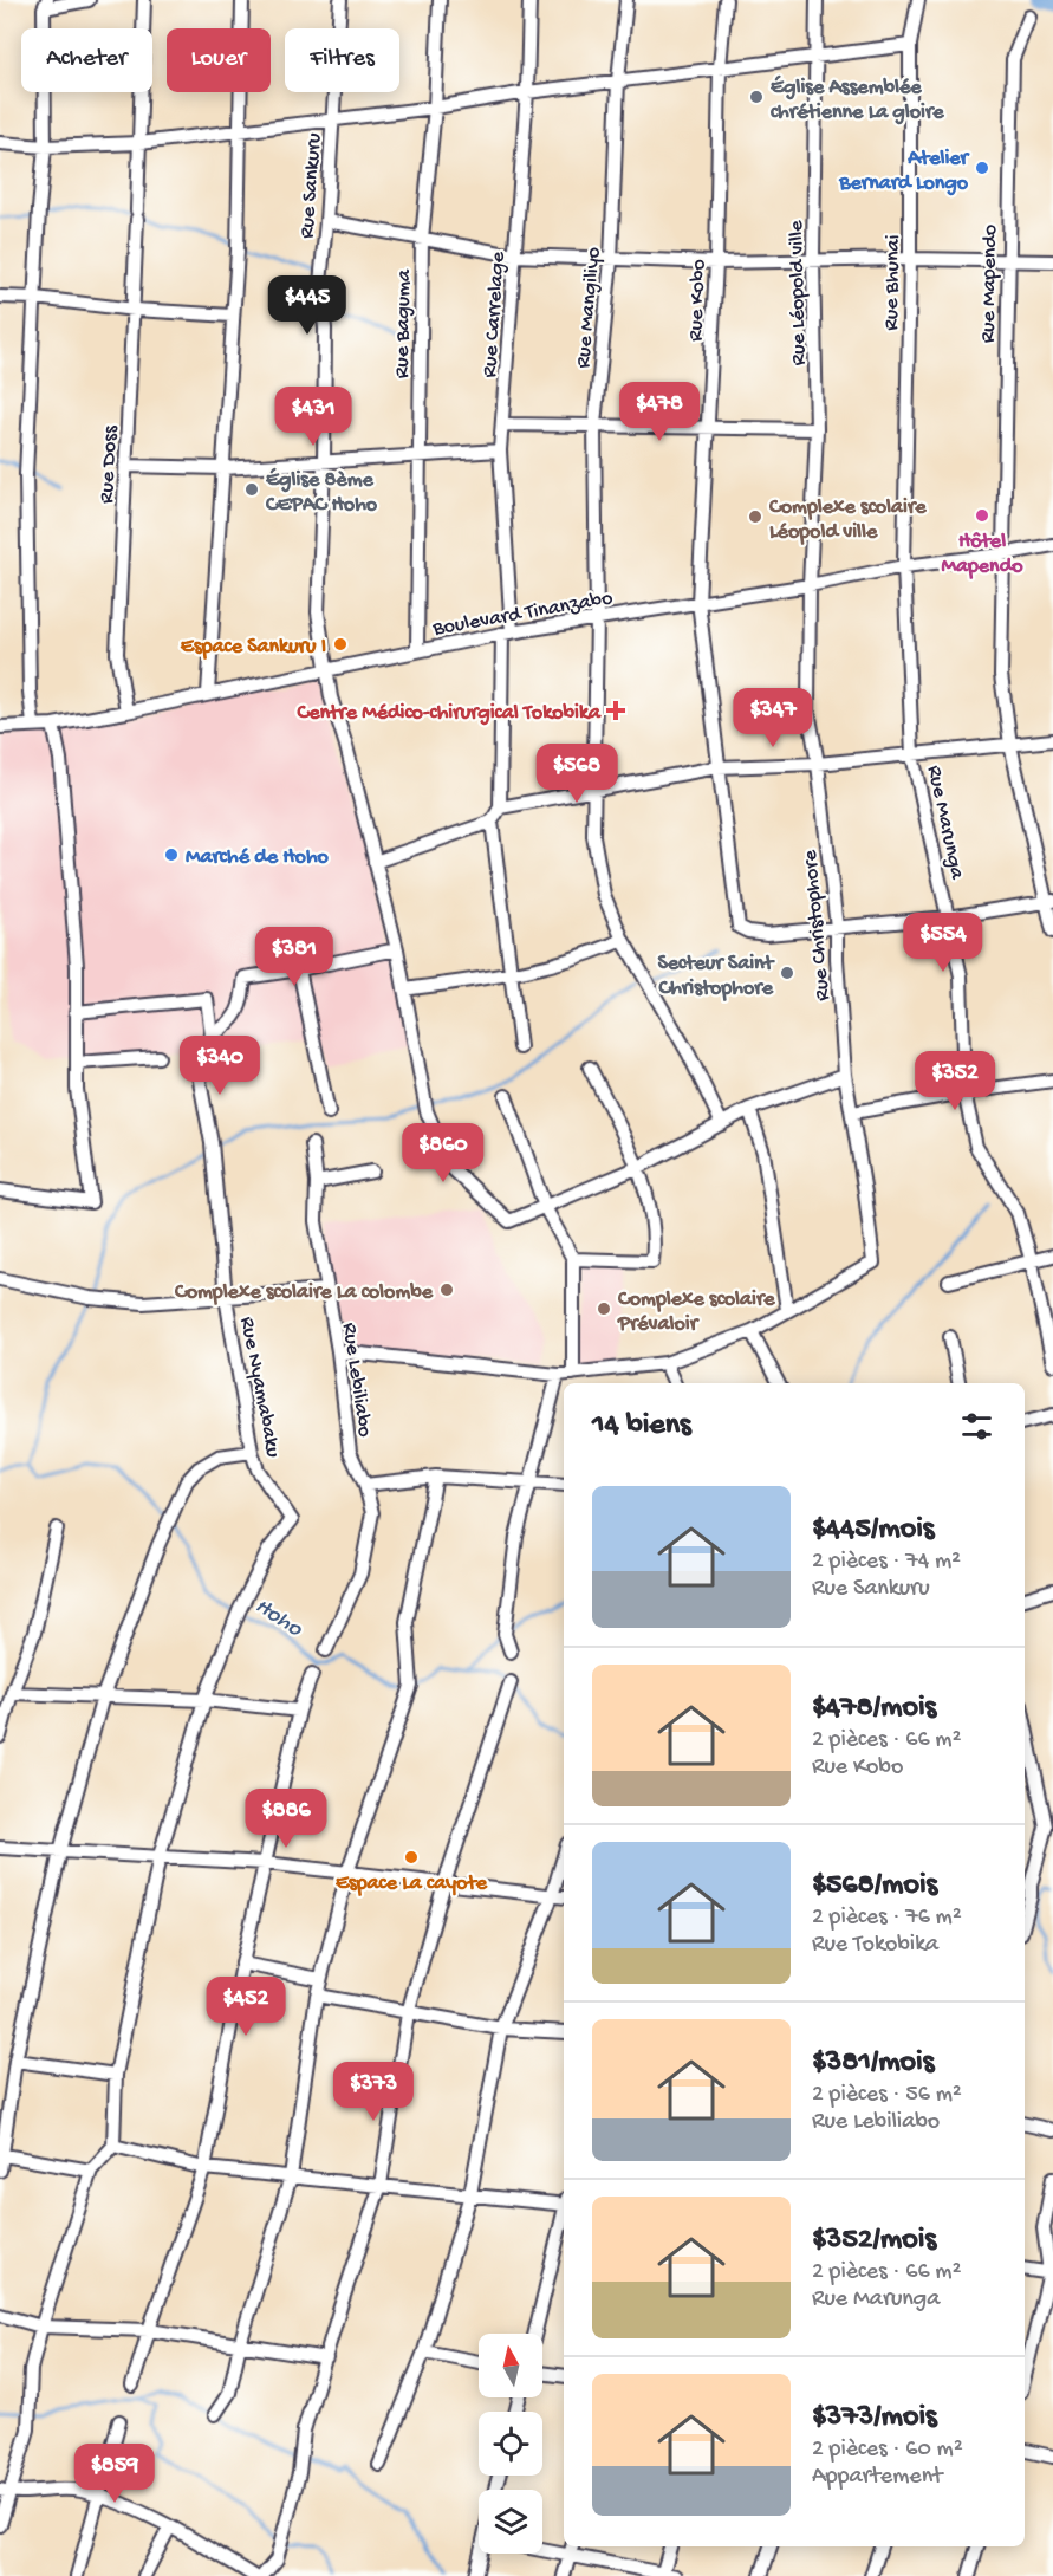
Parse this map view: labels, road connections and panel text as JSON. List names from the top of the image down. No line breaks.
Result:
{"streets":{"street":["Rue Sankuru","Rue Bhunai","Rue Mapendo","Rue Léopold ville","Rue Kobo","Rue Mangiliyo","Rue Carrelage","Rue Baguma","Rue Doss","Boulevard Tinanzabo","Rue Marunga","Rue Christophore","Rue Lebiliabo","Rue Nyamabaku"]},"crossings":[["Rue Sankuru","Boulevard Tinanzabo"],["Rue Bhunai","Boulevard Tinanzabo"],["Rue Bhunai","Rue Marunga"],["Rue Mapendo","Boulevard Tinanzabo"],["Rue Léopold ville","Boulevard Tinanzabo"],["Rue Léopold ville","Rue Christophore"],["Rue Kobo","Boulevard Tinanzabo"],["Rue Kobo","Rue Christophore"],["Rue Mangiliyo","Boulevard Tinanzabo"],["Rue Carrelage","Boulevard Tinanzabo"],["Rue Baguma","Boulevard Tinanzabo"],["Rue Doss","Boulevard Tinanzabo"],["Boulevard Tinanzabo","Rue Marunga"],["Boulevard Tinanzabo","Rue Christophore"]],"water":["Hoho"],"places":{"other":["Église Assemblée chrétienne La gloire","Atelier Bernard Longo","Église 8ème CEPAC Hoho","Hôtel Mapendo","Complexe scolaire Léopold ville","Espace Sankuru I","Marché de Hoho","Secteur Saint Christophore","Complexe scolaire La colombe","Complexe scolaire Prévaloir","Espace La cayote"],"health":["Centre Médico-chirurgical Tokobika"]},"north":"top","page":{"chip":["Acheter","Louer","Filtres"],"price":["$445","$478","$431","$347","$568","$554","$381","$340","$352","$860","$886","$452","$373","$859"],"heading":"14 biens","list":[{"name":"$445/mois","note":"2 pièces · 74 m² · Rue Sankuru"},{"name":"$478/mois","note":"2 pièces · 66 m² · Rue Kobo"},{"name":"$568/mois","note":"2 pièces · 76 m² · Rue Tokobika"},{"name":"$381/mois","note":"2 pièces · 56 m² · Rue Lebiliabo"},{"name":"$352/mois","note":"2 pièces · 66 m² · Rue Marunga"},{"name":"$373/mois","note":"2 pièces · 60 m² · Appartement"}]}}
